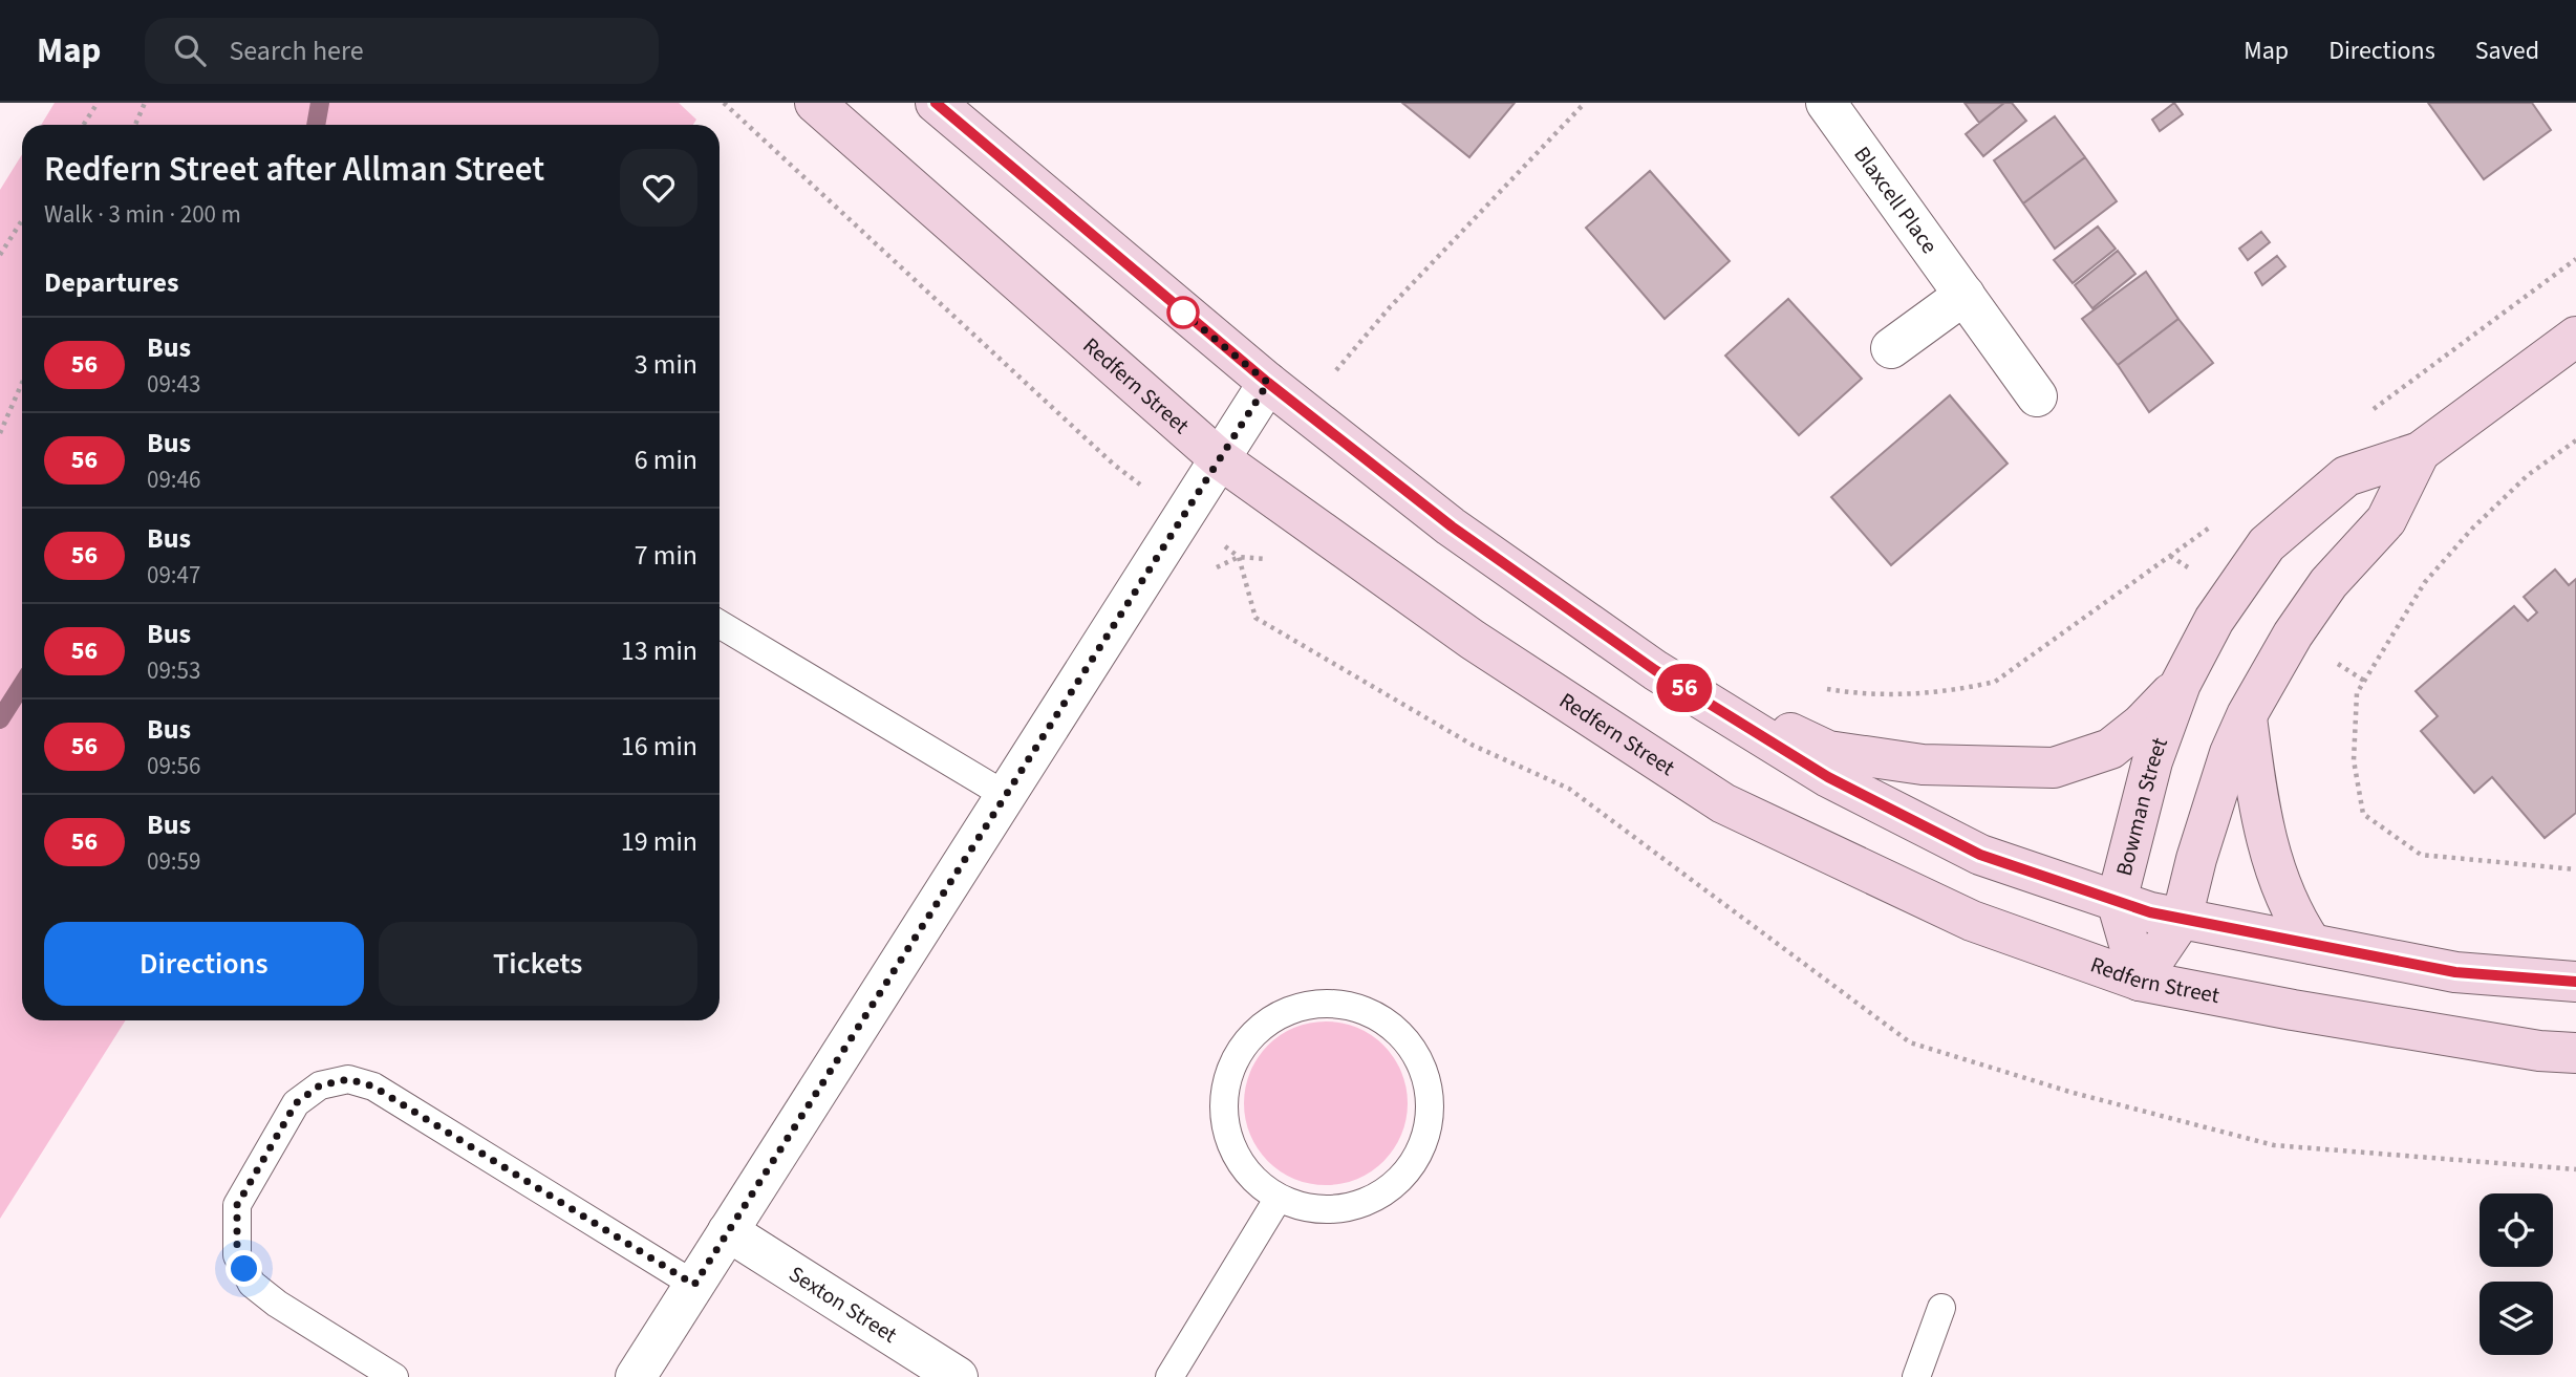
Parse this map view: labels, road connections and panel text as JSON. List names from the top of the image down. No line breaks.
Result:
{"streets":{"main road":["Redfern Street","Bowman Street"],"street":["Blaxcell Place","Sexton Street"]},"crossings":[["Redfern Street","Bowman Street"]],"lines":["bus line 56"],"page":{"header":"Map","search":"Search here","nav":["Map","Directions","Saved"],"on_map":"56","heading":[["Redfern Street after Allman Street","Walk · 3 min · 200 m"],"Departures"],"list":[{"mark":"56","name":"Bus","note":"09:43","value":"3 min"},{"mark":"56","name":"Bus","note":"09:46","value":"6 min"},{"mark":"56","name":"Bus","note":"09:47","value":"7 min"},{"mark":"56","name":"Bus","note":"09:53","value":"13 min"},{"mark":"56","name":"Bus","note":"09:56","value":"16 min"},{"mark":"56","name":"Bus","note":"09:59","value":"19 min"}],"buttons":["Directions","Tickets"]}}
